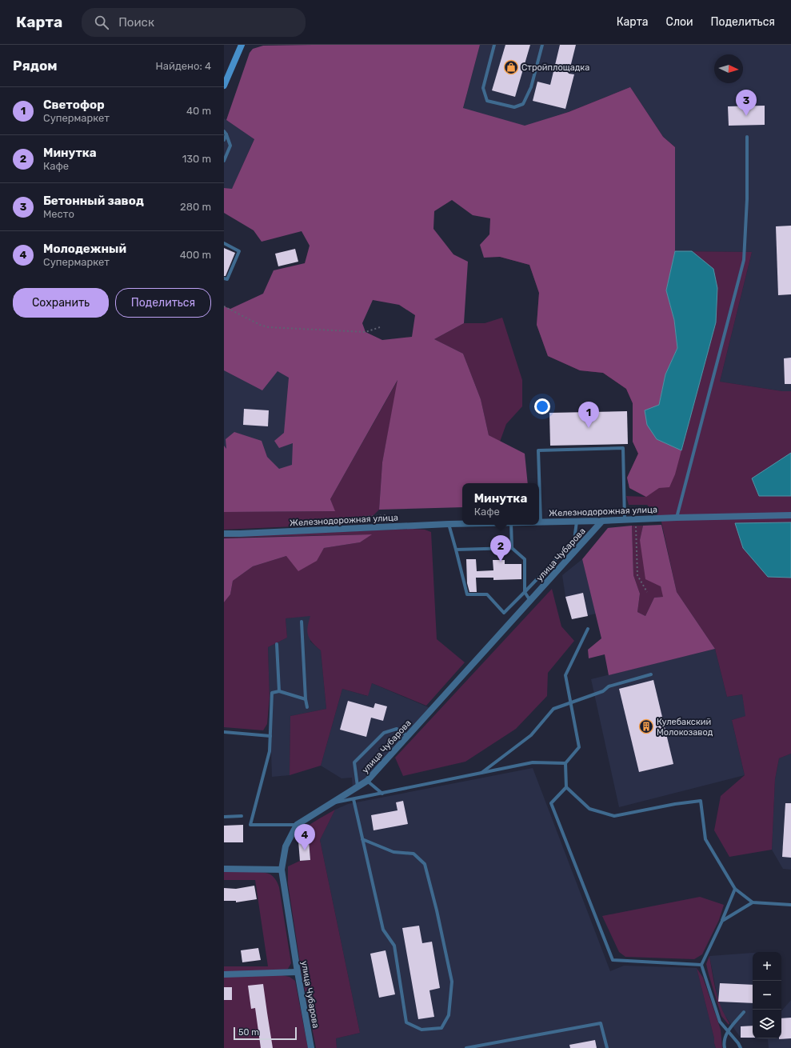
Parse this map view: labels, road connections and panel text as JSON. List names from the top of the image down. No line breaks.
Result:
{"streets":{"street":["Железнодорожная улица","улица Чубарова"]},"crossings":[["Железнодорожная улица","улица Чубарова"]],"places":{"shop":["Стройплощадка"],"building":["Кулебакский Молокозавод"]},"scale_bar":"50 m","north":"right","page":{"header":"Карта","search":"Поиск","nav":["Карта","Слои","Поделиться"],"heading":["Рядом","Найдено: 4"],"list":[{"mark":"1","name":"Светофор","note":"Супермаркет","value":"40 m"},{"mark":"2","name":"Минутка","note":"Кафе","value":"130 m"},{"mark":"3","name":"Бетонный завод","note":"Место","value":"280 m"},{"mark":"4","name":"Молодежный","note":"Супермаркет","value":"400 m"}],"pins":["3","1","2","4"],"buttons":["Сохранить","Поделиться"],"popup":["Минутка","Кафе"],"map_buttons":["+","−"],"scale":"50 m"}}
